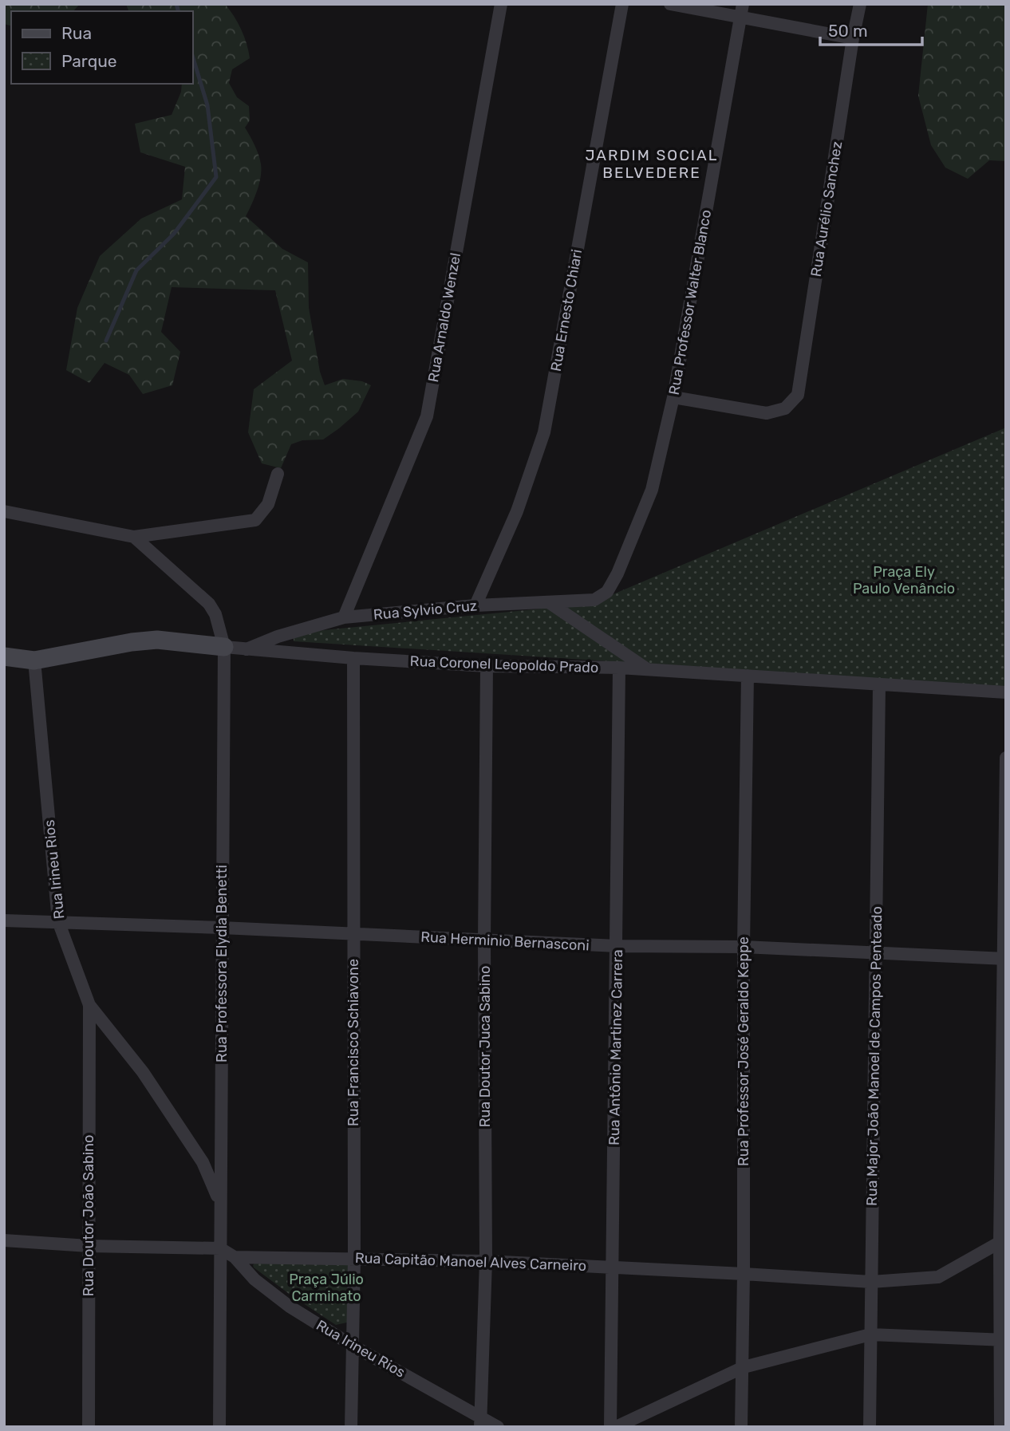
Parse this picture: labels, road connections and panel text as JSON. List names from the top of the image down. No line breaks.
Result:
{"streets":{"street":["Rua Aurélio Sanchez","Rua Professor Walter Blanco","Rua Ernesto Chiari","Rua Arnaldo Wenzel","Rua Sylvio Cruz","Rua Coronel Leopoldo Prado","Rua Irineu Rios","Rua Herminio Bernasconi","Rua Professora Elydia Benetti","Rua Francisco Schiavone","Rua Doutor Juca Sabino","Rua Antônio Martinez Carrera","Rua Professor José Geraldo Keppe","Rua Major João Manoel de Campos Penteado","Rua Doutor João Sabino","Rua Capitão Manoel Alves Carneiro"]},"crossings":[["Rua Aurélio Sanchez","Rua Professor Walter Blanco"],["Rua Professor Walter Blanco","Rua Sylvio Cruz"],["Rua Ernesto Chiari","Rua Sylvio Cruz"],["Rua Arnaldo Wenzel","Rua Sylvio Cruz"],["Rua Sylvio Cruz","Rua Coronel Leopoldo Prado"],["Rua Coronel Leopoldo Prado","Rua Irineu Rios"],["Rua Coronel Leopoldo Prado","Rua Professora Elydia Benetti"],["Rua Coronel Leopoldo Prado","Rua Francisco Schiavone"],["Rua Coronel Leopoldo Prado","Rua Doutor Juca Sabino"],["Rua Coronel Leopoldo Prado","Rua Antônio Martinez Carrera"],["Rua Coronel Leopoldo Prado","Rua Professor José Geraldo Keppe"],["Rua Coronel Leopoldo Prado","Rua Major João Manoel de Campos Penteado"],["Rua Irineu Rios","Rua Herminio Bernasconi"],["Rua Irineu Rios","Rua Professora Elydia Benetti"],["Rua Irineu Rios","Rua Francisco Schiavone"],["Rua Irineu Rios","Rua Doutor Juca Sabino"],["Rua Irineu Rios","Rua Doutor João Sabino"],["Rua Irineu Rios","Rua Capitão Manoel Alves Carneiro"],["Rua Herminio Bernasconi","Rua Professora Elydia Benetti"],["Rua Herminio Bernasconi","Rua Francisco Schiavone"],["Rua Herminio Bernasconi","Rua Doutor Juca Sabino"],["Rua Herminio Bernasconi","Rua Antônio Martinez Carrera"],["Rua Herminio Bernasconi","Rua Professor José Geraldo Keppe"],["Rua Herminio Bernasconi","Rua Major João Manoel de Campos Penteado"],["Rua Professora Elydia Benetti","Rua Capitão Manoel Alves Carneiro"],["Rua Francisco Schiavone","Rua Capitão Manoel Alves Carneiro"],["Rua Doutor Juca Sabino","Rua Capitão Manoel Alves Carneiro"],["Rua Antônio Martinez Carrera","Rua Capitão Manoel Alves Carneiro"],["Rua Professor José Geraldo Keppe","Rua Capitão Manoel Alves Carneiro"],["Rua Major João Manoel de Campos Penteado","Rua Capitão Manoel Alves Carneiro"],["Rua Doutor João Sabino","Rua Capitão Manoel Alves Carneiro"]],"districts":["JARDIM SOCIAL BELVEDERE"],"parks":["Praça Ely Paulo Venâncio","Praça Júlio Carminato"],"legend":["Rua","Parque"],"scale_bar":"50 m"}
